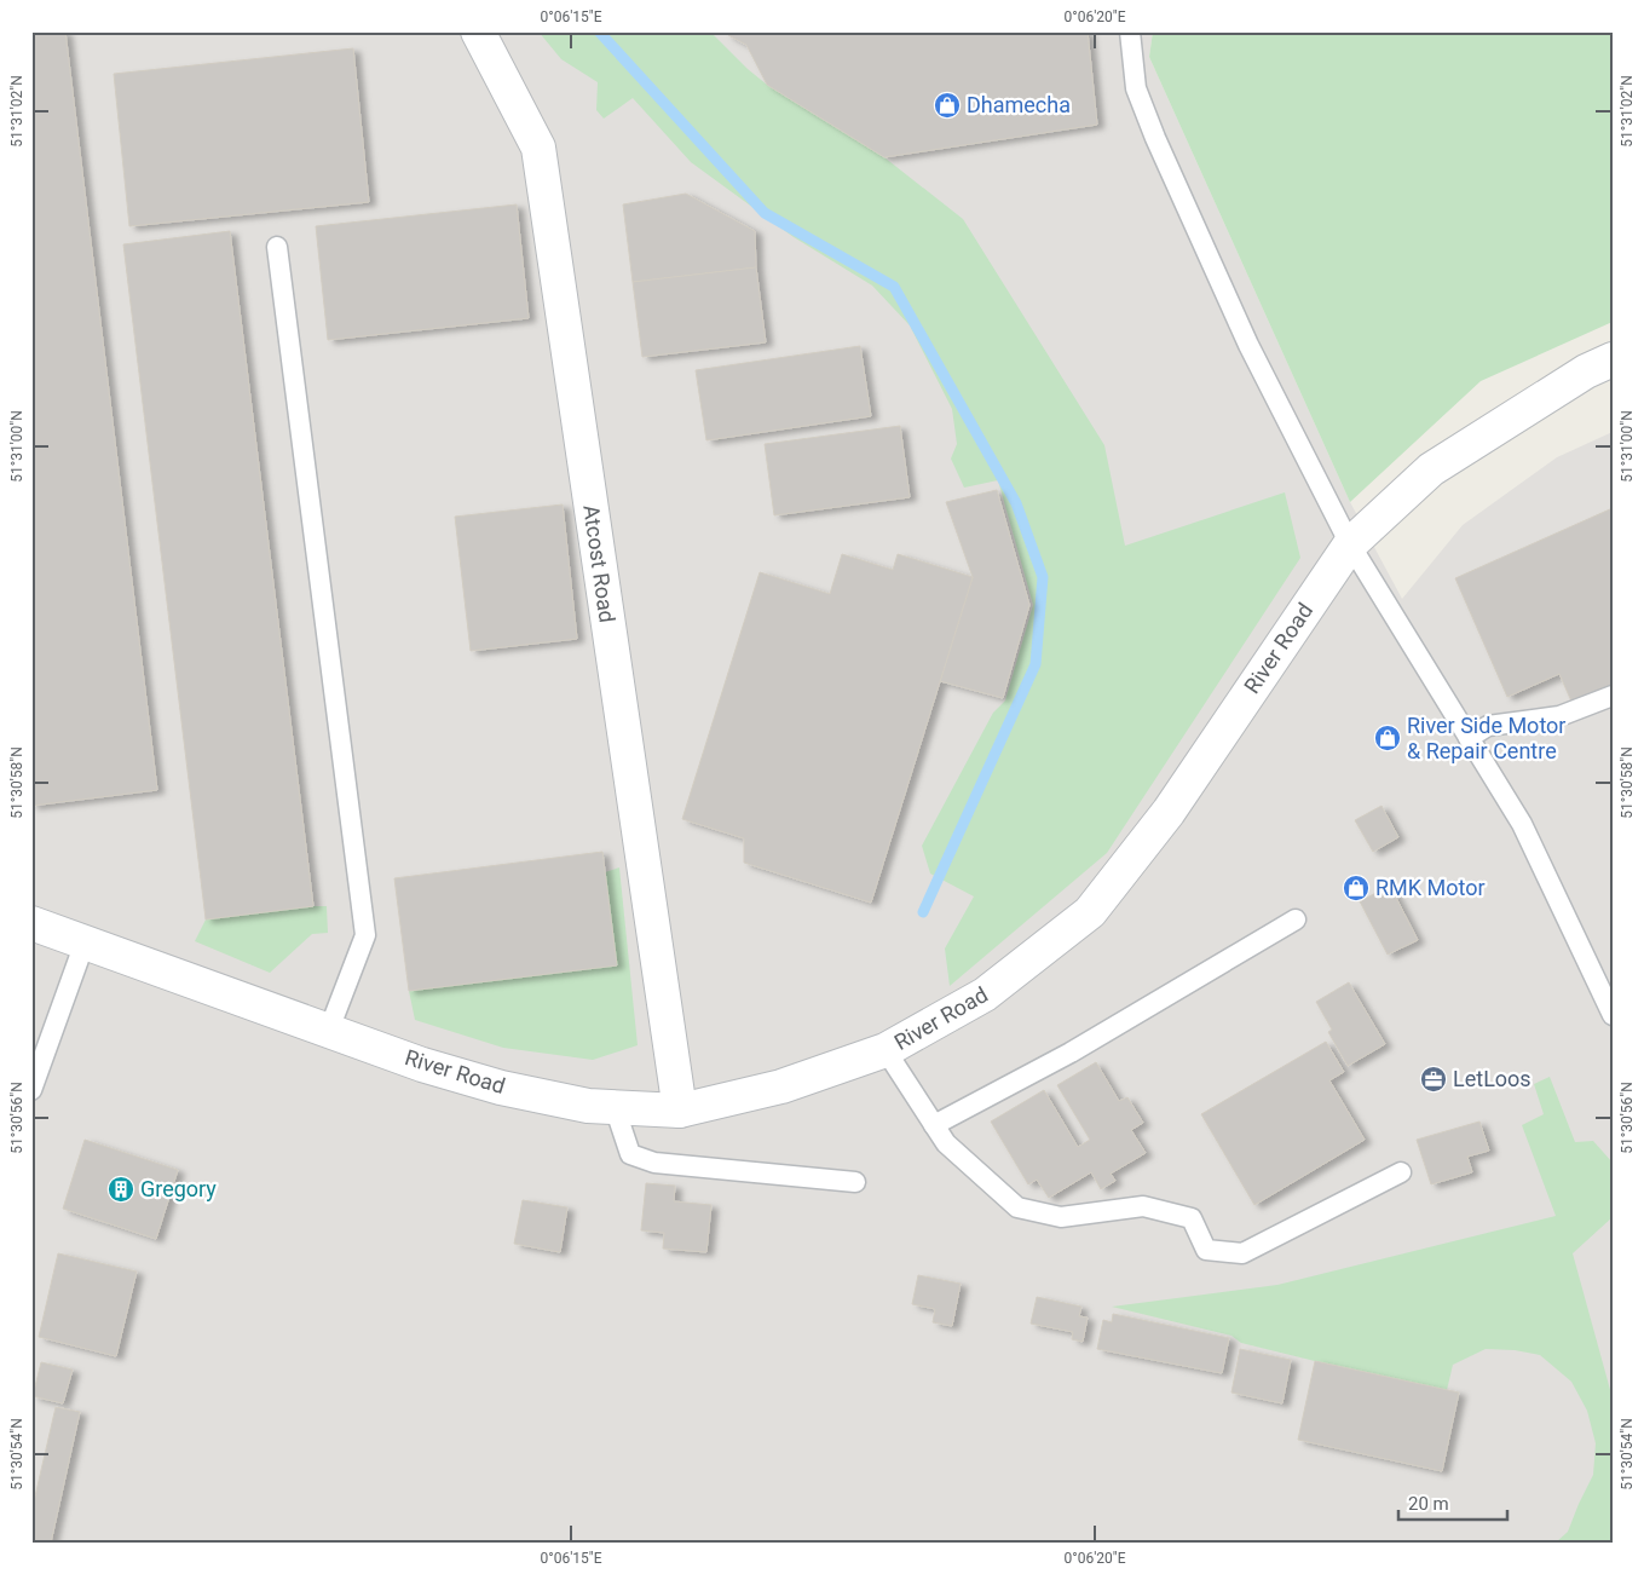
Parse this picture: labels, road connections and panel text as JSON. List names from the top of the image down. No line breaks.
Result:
{"streets":{"street":["Atcost Road","River Road"]},"crossings":[["Atcost Road","River Road"]],"places":{"shop":["Dhamecha","River Side Motor & Repair Centre","RMK Motor"],"office":["LetLoos"],"building":["Gregory"]},"scale_bar":"20 m","coordinates":["0°06'15\"E","0°06'20\"E","51°31'02\"N","51°31'00\"N","51°30'58\"N","51°30'56\"N","51°30'54\"N"]}
